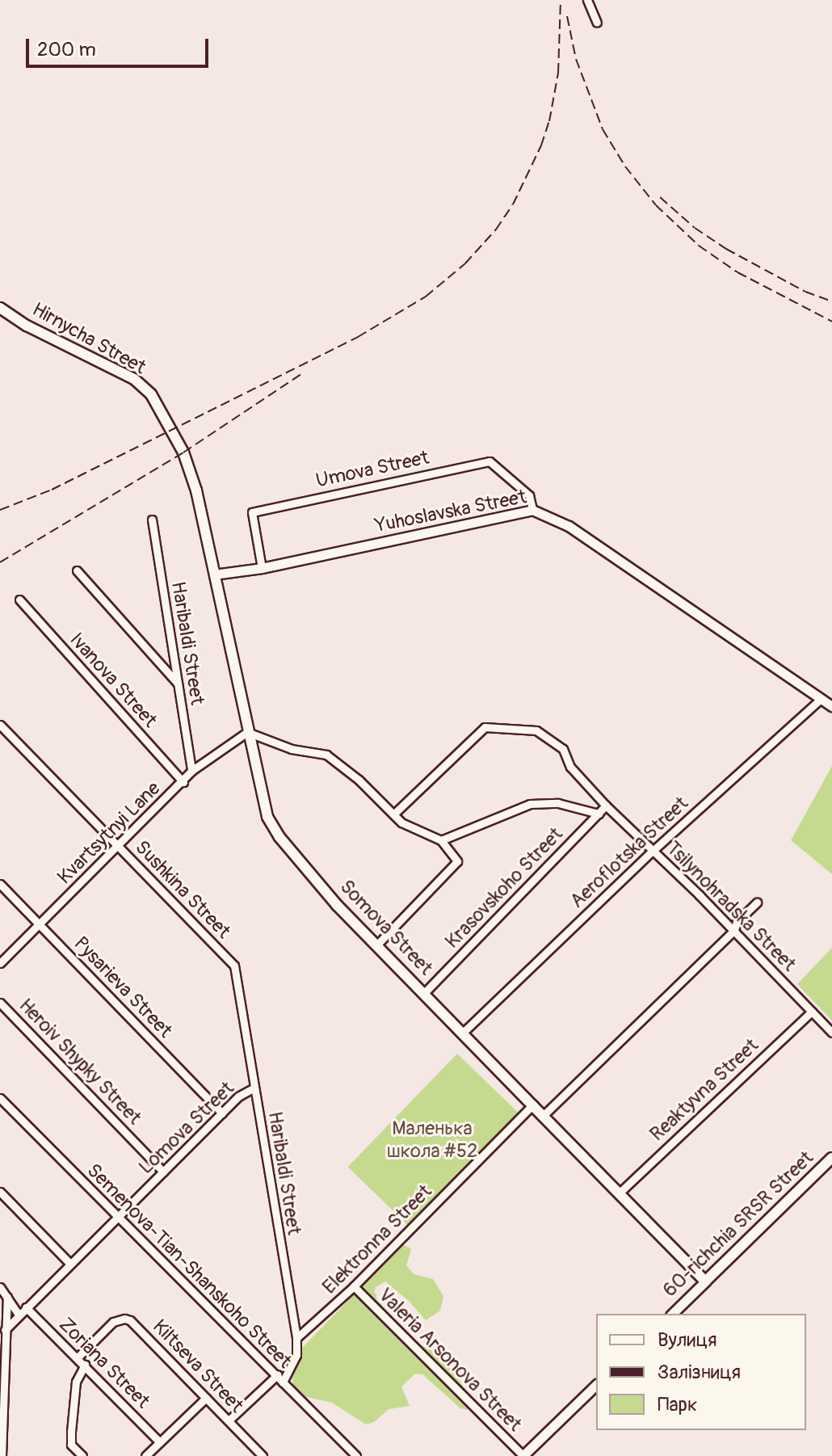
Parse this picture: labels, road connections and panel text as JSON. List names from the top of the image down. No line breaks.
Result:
{"streets":{"main road":["Hirnycha Street","Somova Street","60-richchia SRSR Street"],"street":["Umova Street","Yuhoslavska Street","Haribaldi Street","Ivanova Street","Kvartsytnyi Lane","Aeroflotska Street","Krasovskoho Street","Sushkina Street","Tsilynohradska Street","Pysarieva Street","Heroiv Shypky Street","Reaktyvna Street","Lomova Street","Elektronna Street","Semenova-Tian-Shanskoho Street","Valeria Arsonova Street","Zoriana Street","Kiltseva Street"]},"crossings":[["Hirnycha Street","Somova Street"],["Umova Street","Yuhoslavska Street"],["Yuhoslavska Street","Aeroflotska Street"],["Yuhoslavska Street","Somova Street"],["Haribaldi Street","Kvartsytnyi Lane"],["Haribaldi Street","Sushkina Street"],["Haribaldi Street","Lomova Street"],["Haribaldi Street","Elektronna Street"],["Haribaldi Street","Semenova-Tian-Shanskoho Street"],["Ivanova Street","Kvartsytnyi Lane"],["Kvartsytnyi Lane","Sushkina Street"],["Kvartsytnyi Lane","Somova Street"],["Kvartsytnyi Lane","Pysarieva Street"],["Aeroflotska Street","Tsilynohradska Street"],["Aeroflotska Street","Somova Street"],["Krasovskoho Street","Tsilynohradska Street"],["Krasovskoho Street","Somova Street"],["Tsilynohradska Street","Reaktyvna Street"],["Somova Street","Reaktyvna Street"],["Somova Street","60-richchia SRSR Street"],["Somova Street","Elektronna Street"],["Pysarieva Street","Lomova Street"],["Heroiv Shypky Street","Lomova Street"],["Lomova Street","Semenova-Tian-Shanskoho Street"],["Lomova Street","Zoriana Street"],["Elektronna Street","Valeria Arsonova Street"],["Zoriana Street","Kiltseva Street"]],"parks":["Маленька школа #52"],"legend":["Вулиця","Залізниця","Парк"],"scale_bar":"200 m"}
